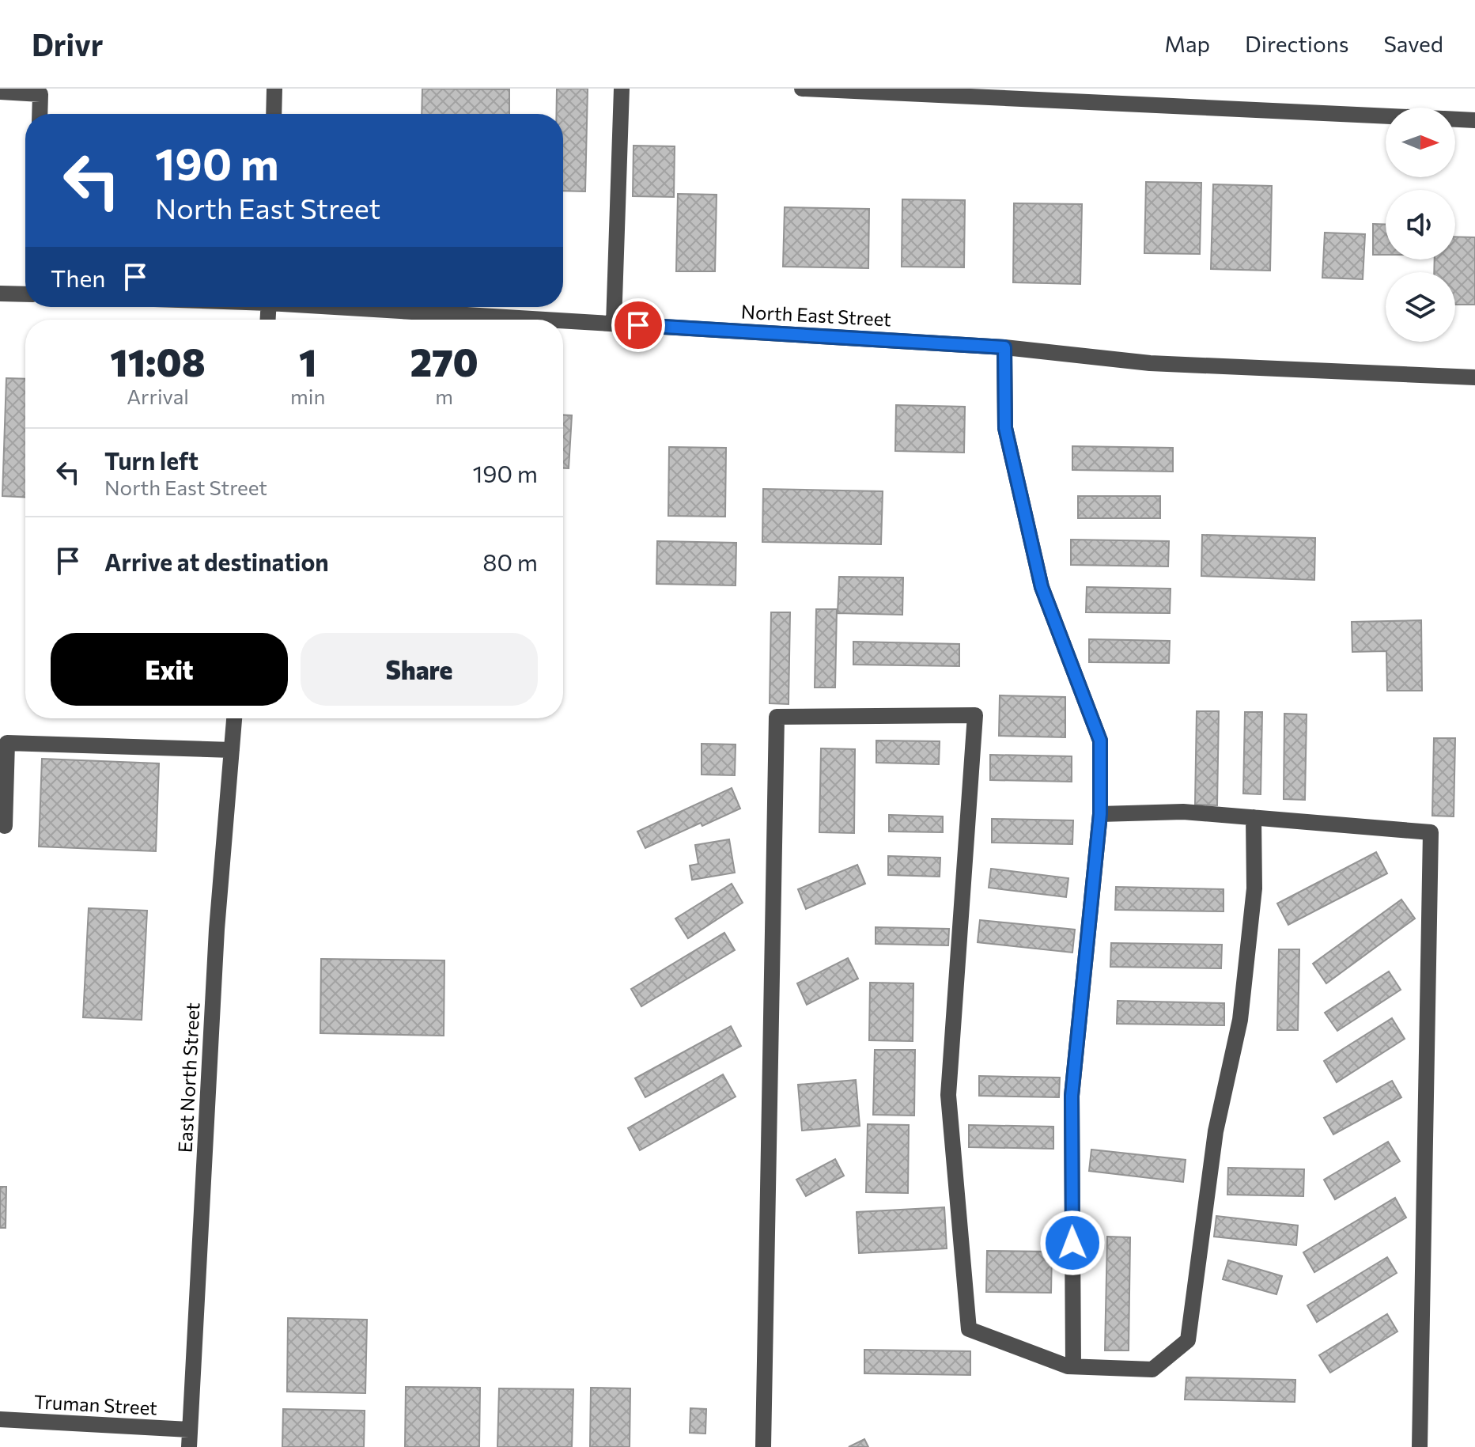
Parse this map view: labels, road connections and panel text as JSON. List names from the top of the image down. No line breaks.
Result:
{"streets":{"street":["North East Street","East North Street","Truman Street"]},"crossings":[["East North Street","Truman Street"]],"north":"right","page":{"header":"Drivr","nav":["Map","Directions","Saved"],"turn":["190 m","North East Street"],"then":"Then","eta":["11:08","Arrival","1","min","270","m"],"list":[{"name":"Turn left","note":"North East Street","value":"190 m"},{"name":"Arrive at destination","value":"80 m"}],"buttons":["Exit","Share"]}}
